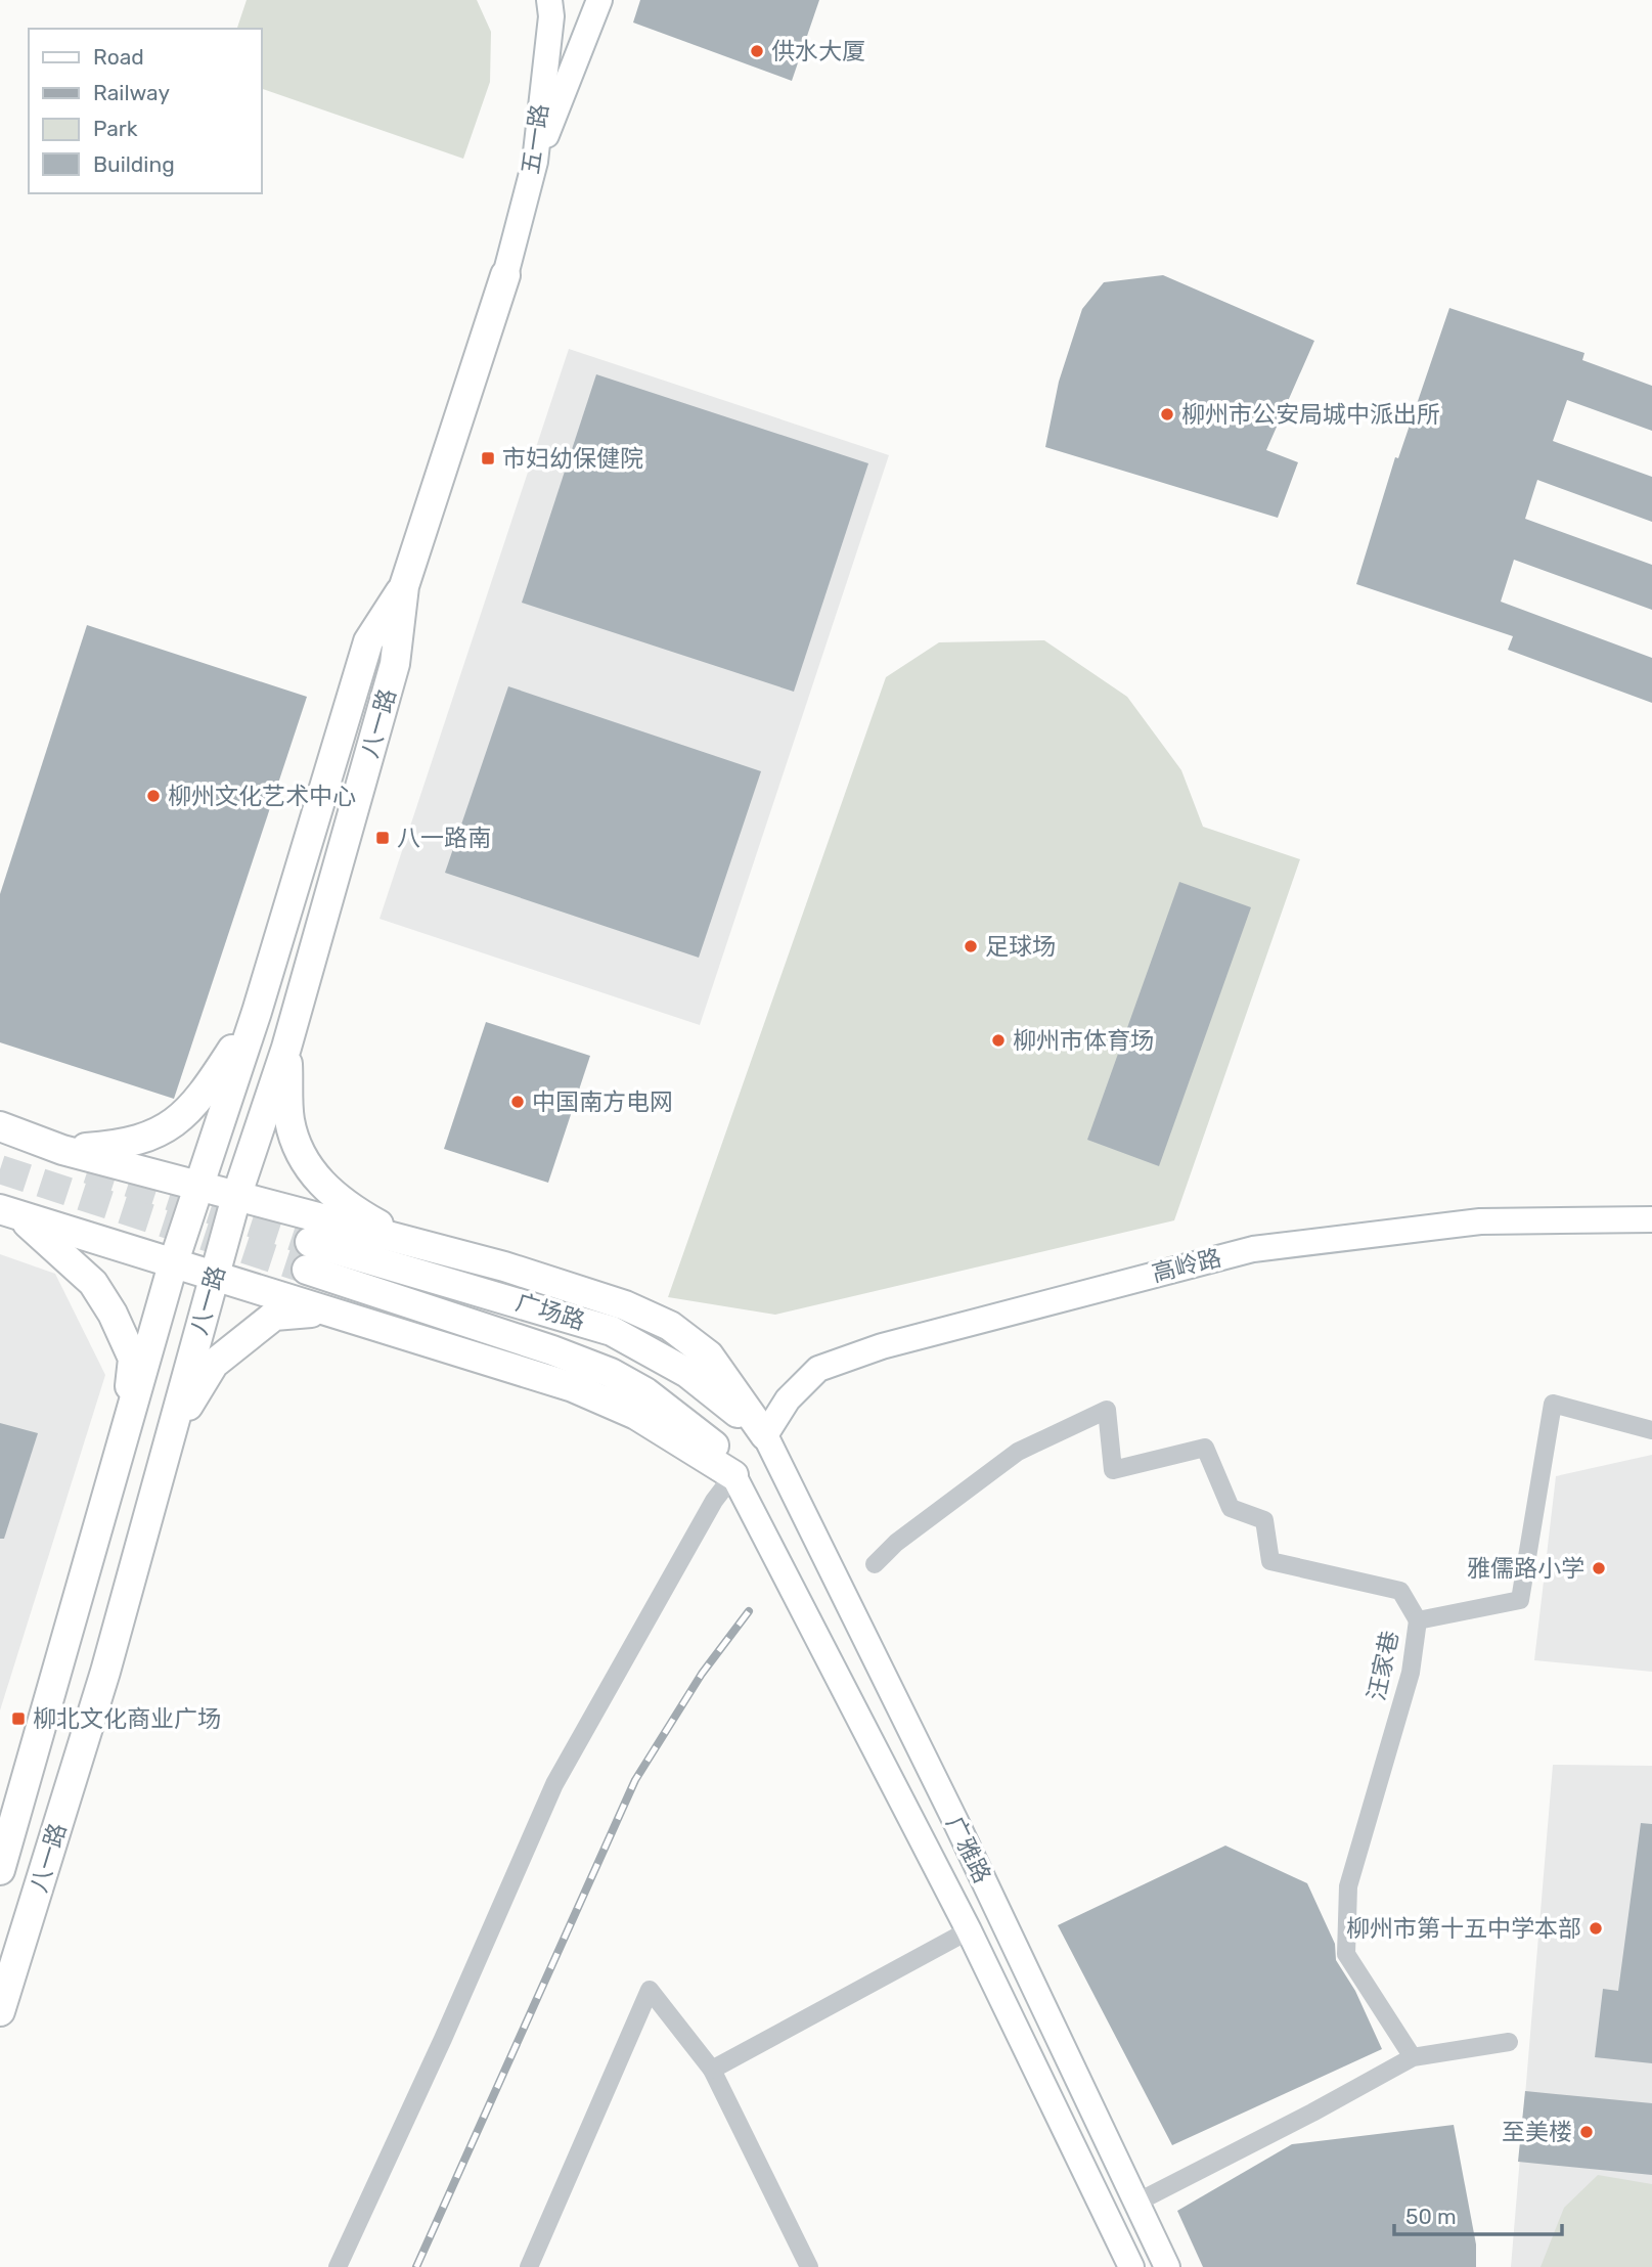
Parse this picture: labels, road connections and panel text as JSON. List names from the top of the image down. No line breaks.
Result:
{"streets":{"main road":["五一路","八一路","高岭路","广场路","广雅路"],"street":["汪家巷"]},"crossings":[["五一路","八一路"],["高岭路","广场路"],["高岭路","广雅路"],["广场路","广雅路"]],"places":{"other":["供水大厦","柳州市公安局城中派出所","柳州文化艺术中心","足球场","柳州市体育场","中国南方电网","雅儒路小学","柳州市第十五中学本部","至美楼"],"transit":["市妇幼保健院","八一路南","柳北文化商业广场"]},"legend":["Road","Railway","Park","Building"],"scale_bar":"50 m"}
